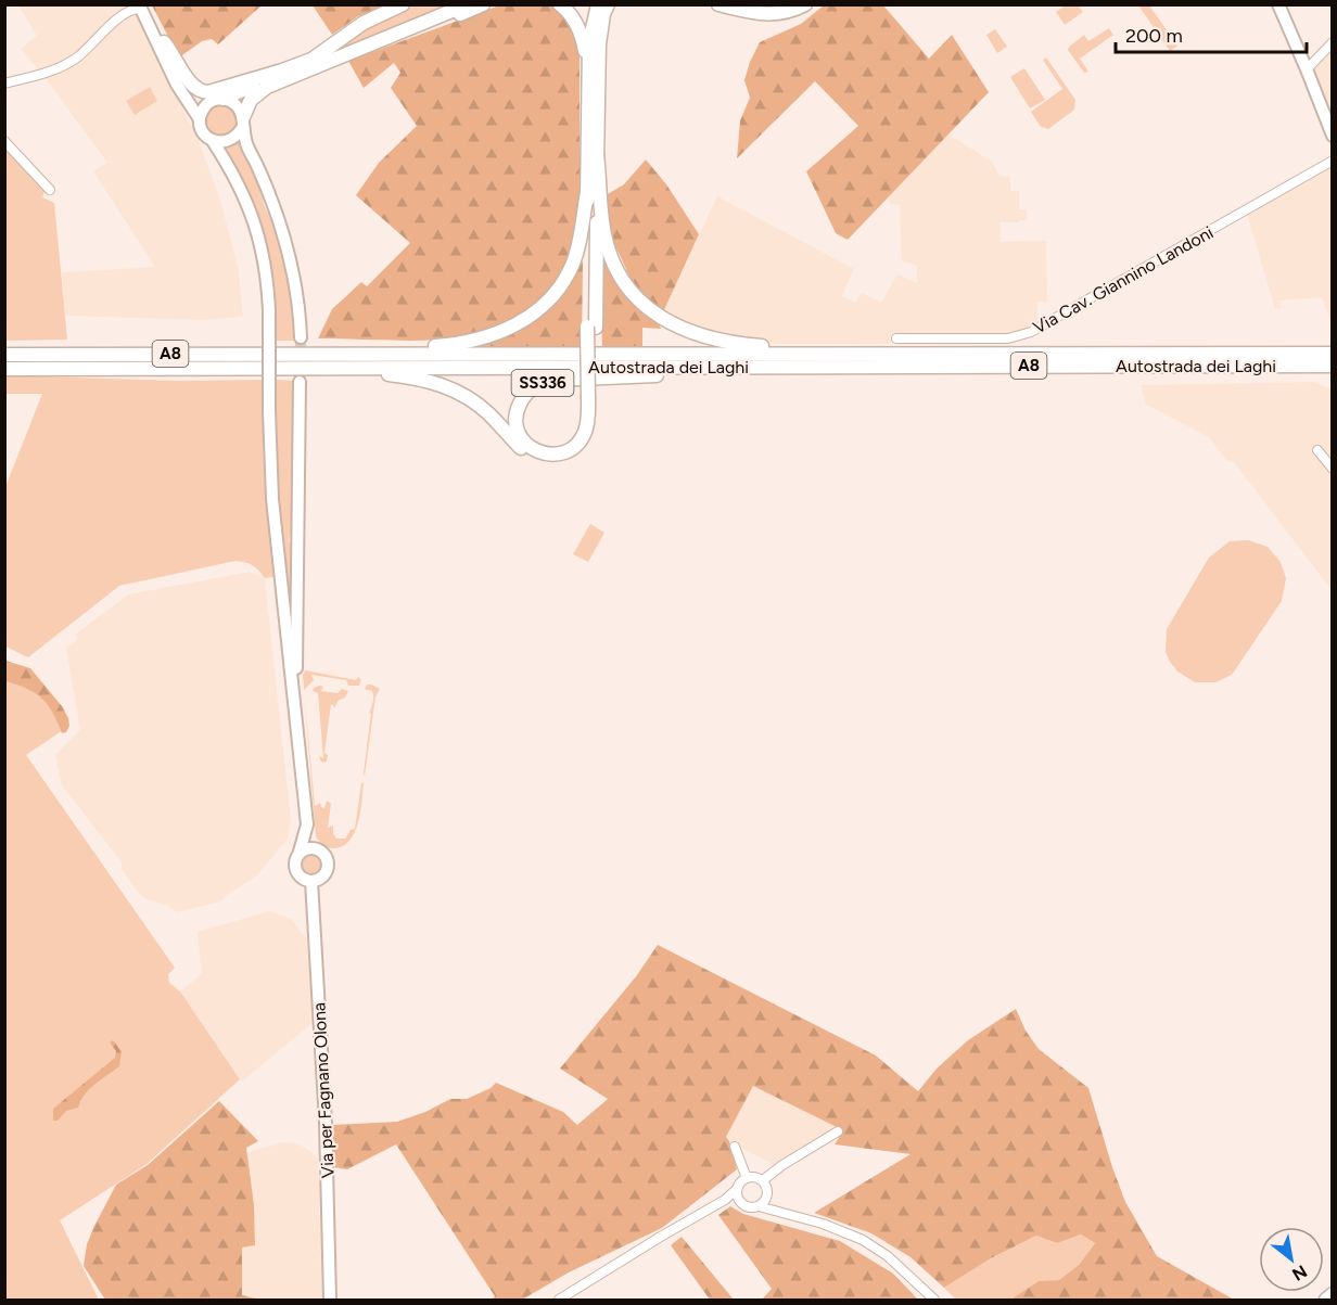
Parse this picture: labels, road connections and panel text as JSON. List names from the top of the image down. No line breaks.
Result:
{"streets":{"highway":["A8","Autostrada dei Laghi","SS336"],"main road":["Via per Fagnano Olona"],"street":["Via Cav. Giannino Landoni"]},"crossings":[["Autostrada dei Laghi","SS336"]],"scale_bar":"200 m","north":"bottom right"}
